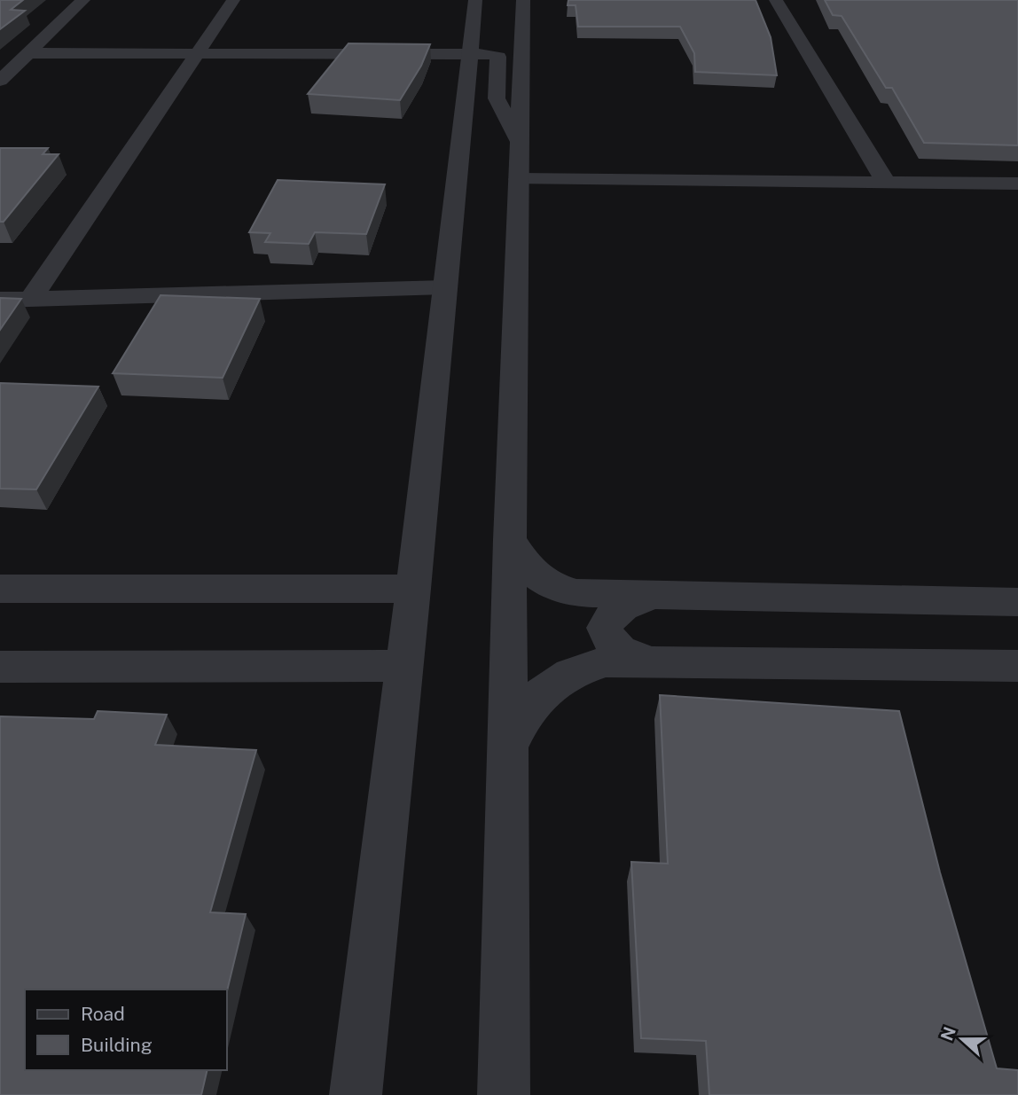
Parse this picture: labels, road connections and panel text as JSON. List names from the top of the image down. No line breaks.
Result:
{"legend":["Road","Building"],"north":"left"}
